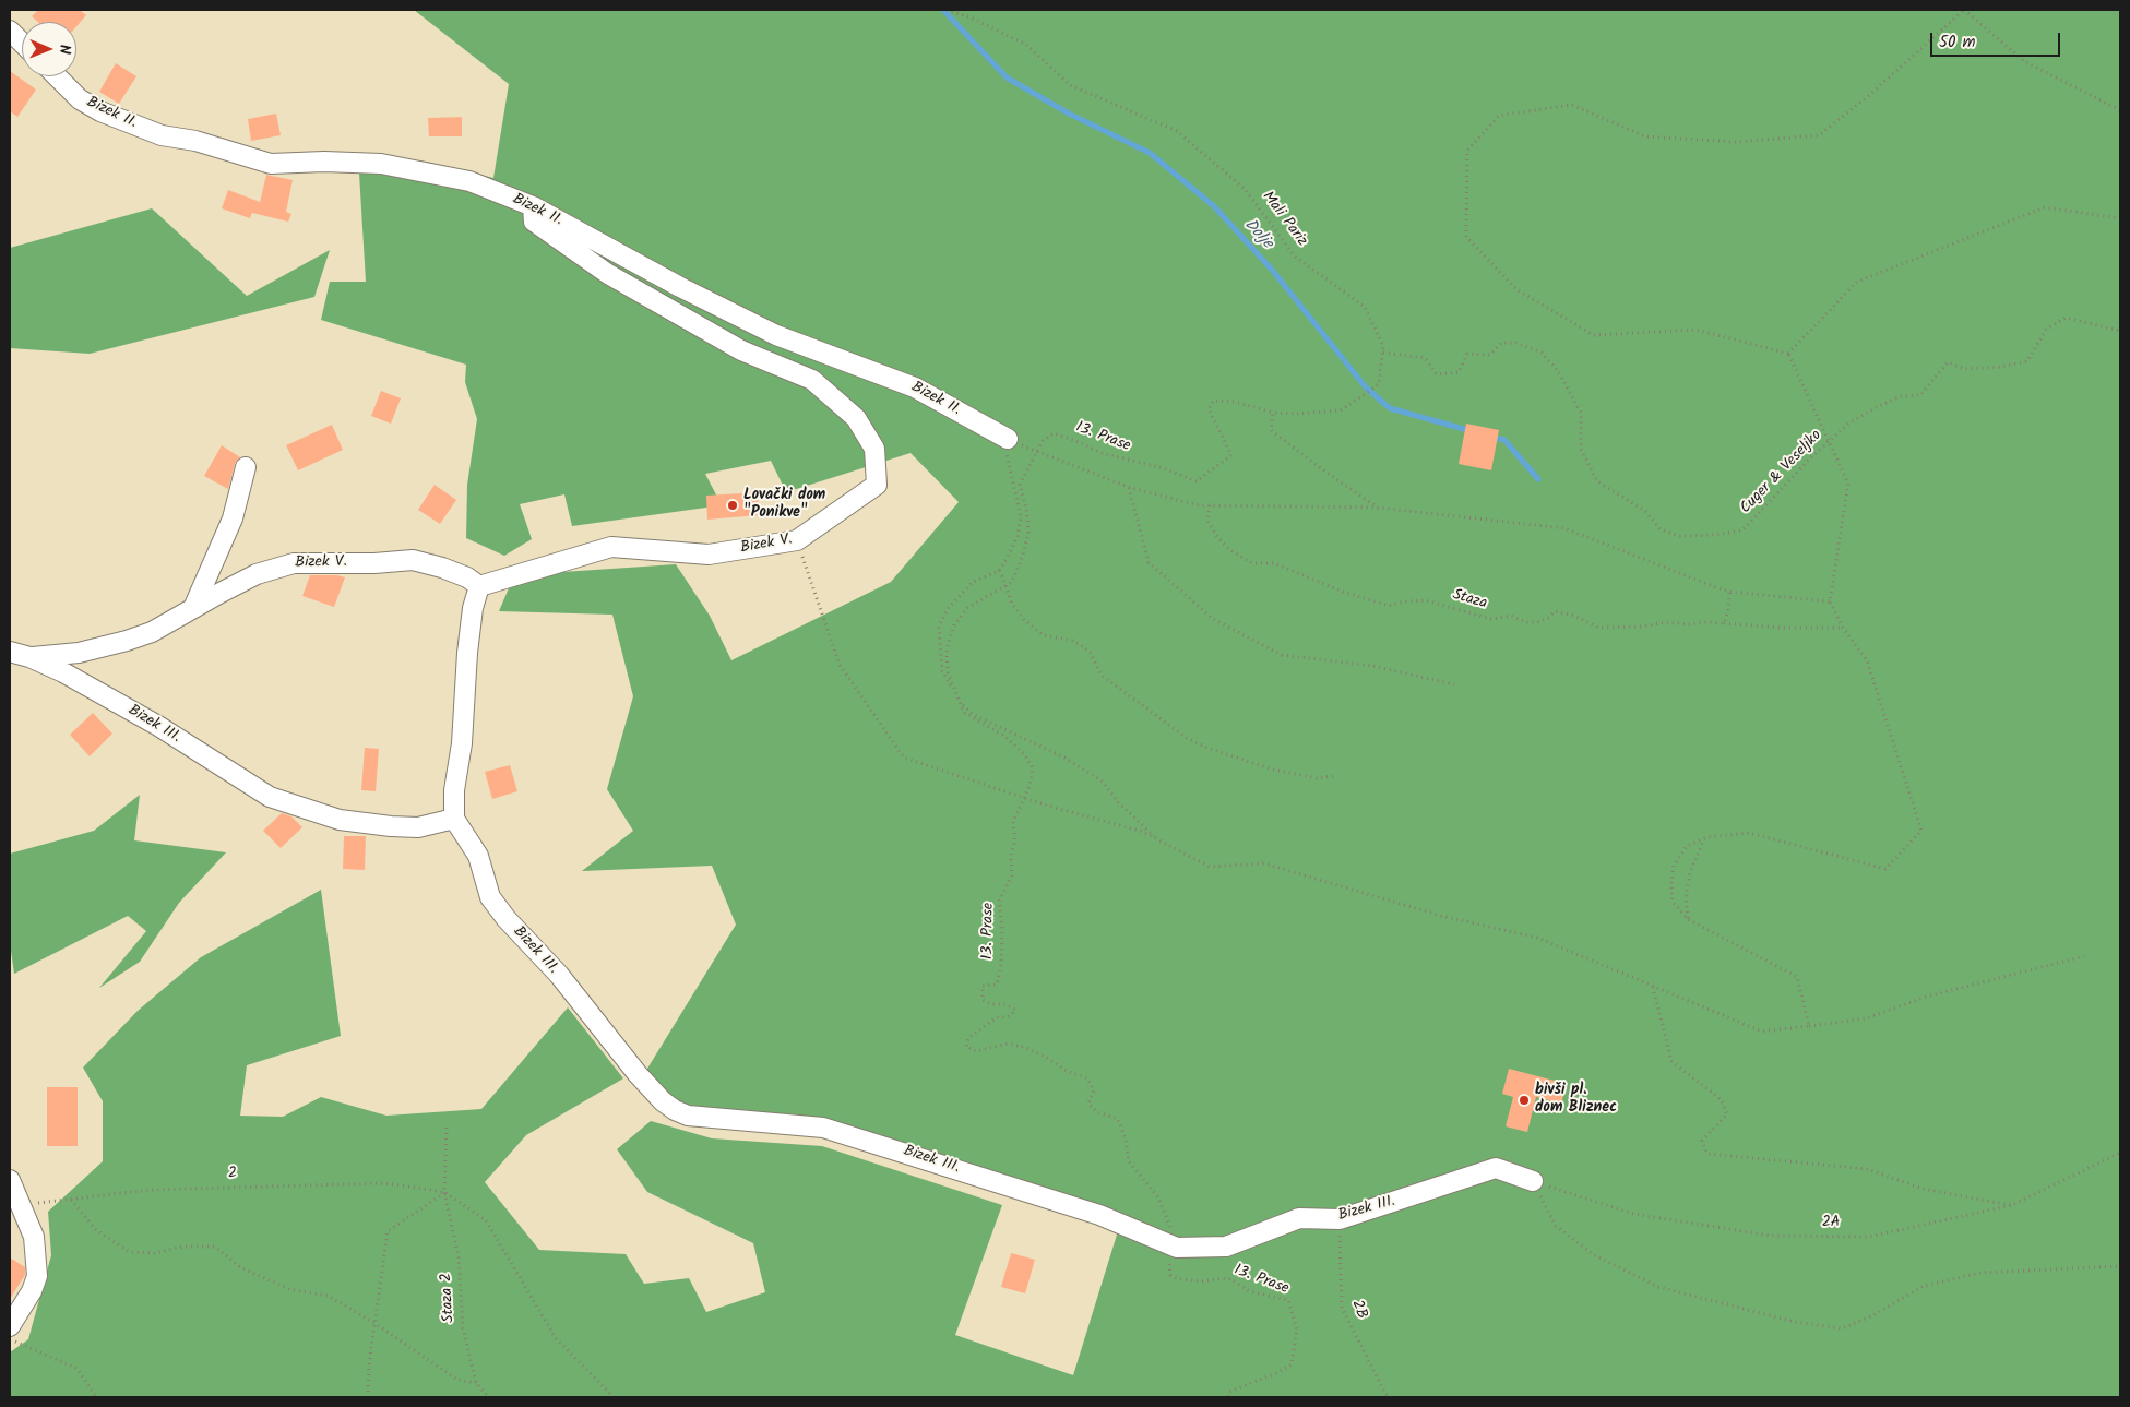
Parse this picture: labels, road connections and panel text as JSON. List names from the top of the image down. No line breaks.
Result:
{"streets":{"street":["Bizek II.","Bizek V.","Bizek III."],"path":["Mali Pariz","13. Prase","Cuger & Veseljko","Staza","2","2A","Staza 2","2B"]},"crossings":[["Bizek II.","Bizek V."],["Mali Pariz","13. Prase"],["Mali Pariz","Cuger & Veseljko"],["13. Prase","Bizek III."],["Bizek V.","Bizek III."],["Bizek III.","2A"],["Bizek III.","2B"],["2","Staza 2"]],"water":["Dolje"],"places":["Lovački dom \"Ponikve\"","bivši pl. dom Bliznec"],"scale_bar":"50 m","north":"right"}
